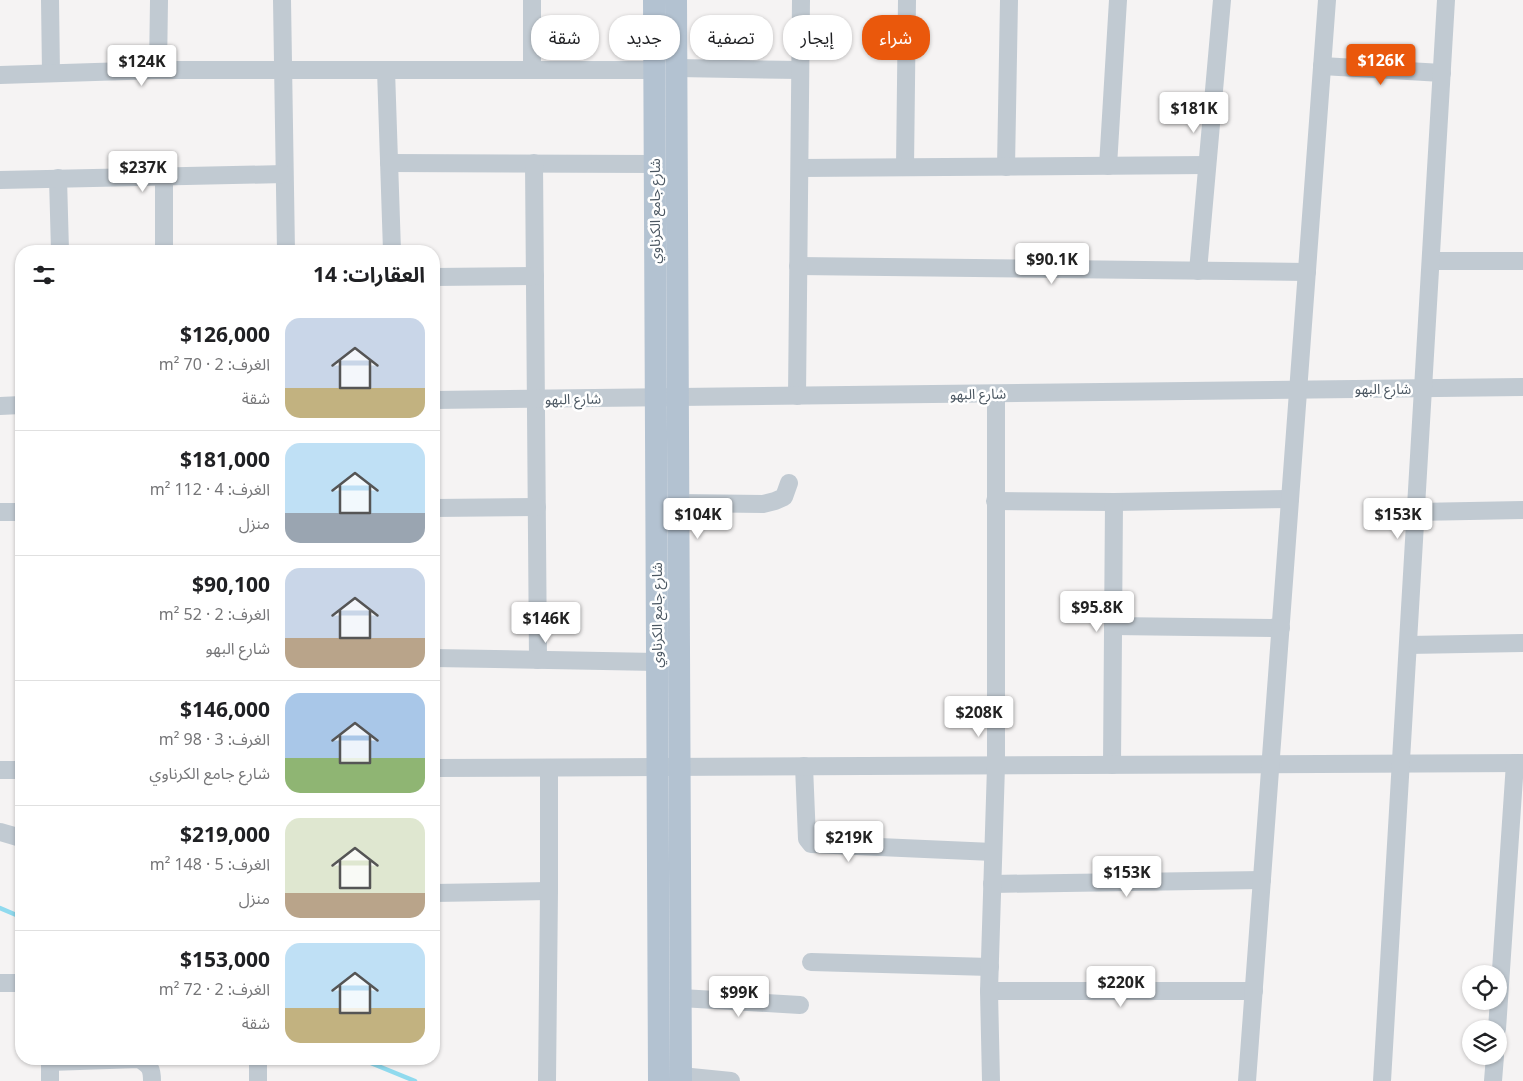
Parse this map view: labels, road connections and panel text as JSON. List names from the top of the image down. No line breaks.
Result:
{"streets":{"main road":["شارع جامع الكرناوي"],"street":["شارع البهو"]},"crossings":[["شارع جامع الكرناوي","شارع البهو"]],"page":{"chip":["شراء","إيجار","تصفية","جديد","شقة"],"price":["$126K","$124K","$181K","$237K","$90.1K","$104K","$153K","$95.8K","$146K","$208K","$219K","$153K","$220K","$99K"],"heading":"العقارات: 14","list":[{"name":"$126,000","note":"الغرف: 2 · 70 m² · شقة"},{"name":"$181,000","note":"الغرف: 4 · 112 m² · منزل"},{"name":"$90,100","note":"الغرف: 2 · 52 m² · شارع البهو"},{"name":"$146,000","note":"الغرف: 3 · 98 m² · شارع جامع الكرناوي"},{"name":"$219,000","note":"الغرف: 5 · 148 m² · منزل"},{"name":"$153,000","note":"الغرف: 2 · 72 m² · شقة"}]}}
